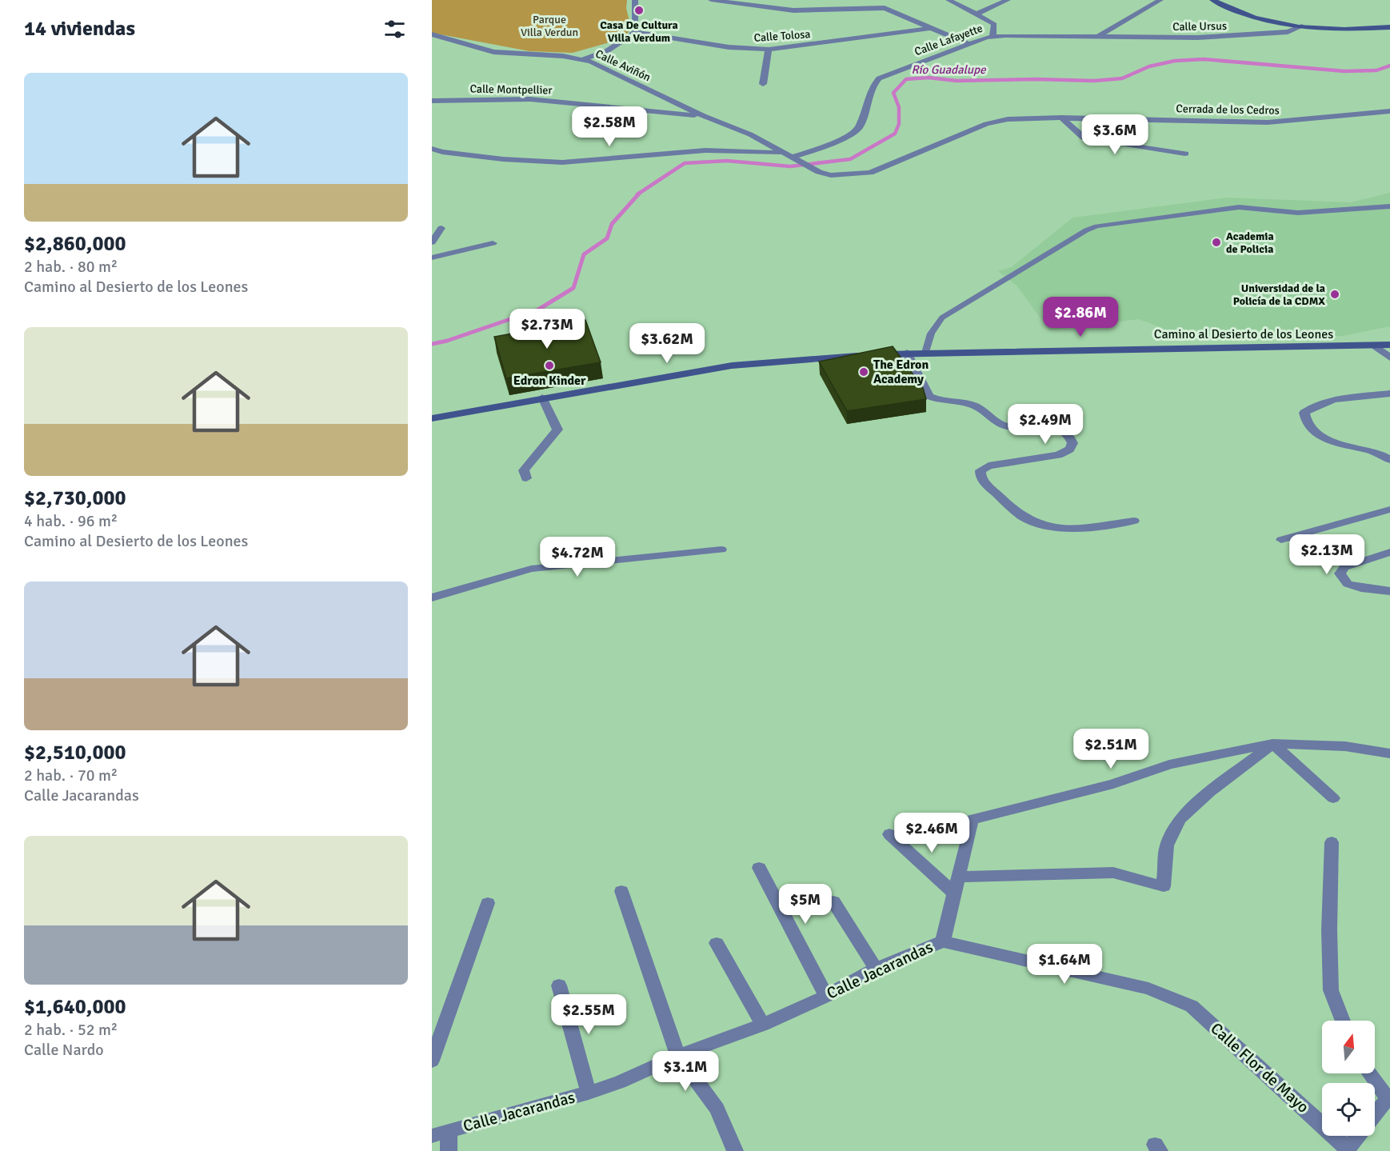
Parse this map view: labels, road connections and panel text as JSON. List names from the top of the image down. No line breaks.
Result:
{"streets":{"main road":["Camino al Desierto de los Leones"],"street":["Calle Ursus","Calle Tolosa","Calle Lafayette","Calle Aviñón","Calle Montpellier","Cerrada de los Cedros","Calle Jacarandas","Calle Flor de Mayo"]},"crossings":[["Calle Ursus","Calle Lafayette"],["Calle Lafayette","Calle Aviñón"],["Calle Lafayette","Cerrada de los Cedros"],["Calle Aviñón","Calle Montpellier"],["Calle Aviñón","Cerrada de los Cedros"],["Calle Jacarandas","Calle Flor de Mayo"]],"water":["Río Guadalupe"],"parks":["Parque Villa Verdun"],"places":["Casa De Cultura Villa Verdum","Academia de Policia","Universidad de la Policía de la CDMX","Edron Kinder","The Edron Academy"],"north":"top","page":{"heading":"14 viviendas","list":[{"name":"$2,860,000","note":"2 hab. · 80 m² · Camino al Desierto de los Leones"},{"name":"$2,730,000","note":"4 hab. · 96 m² · Camino al Desierto de los Leones"},{"name":"$2,510,000","note":"2 hab. · 70 m² · Calle Jacarandas"},{"name":"$1,640,000","note":"2 hab. · 52 m² · Calle Nardo"}],"price":["$2.58M","$3.6M","$2.86M","$2.73M","$3.62M","$2.49M","$2.13M","$4.72M","$2.51M","$2.46M","$5M","$1.64M","$2.55M","$3.1M"]}}
